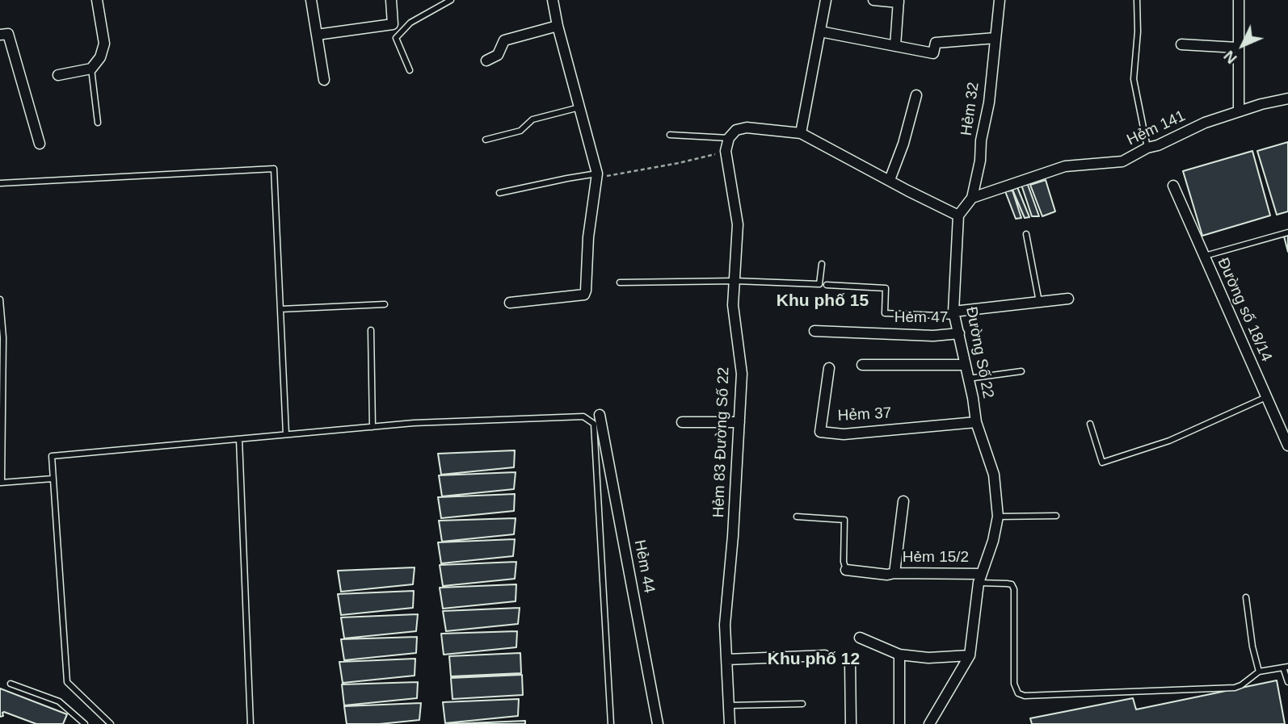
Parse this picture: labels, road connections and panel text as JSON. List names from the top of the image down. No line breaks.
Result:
{"streets":{"street":["Hẻm 32","Hẻm 141","Đường số 18/14","Hẻm 47","Đường Số 22","Hẻm 37","Hẻm 83 Đường Số 22","Hẻm 15/2","Hẻm 44"]},"crossings":[["Hẻm 32","Hẻm 141"],["Hẻm 32","Đường Số 22"],["Hẻm 47","Đường Số 22"],["Đường Số 22","Hẻm 37"],["Đường Số 22","Hẻm 15/2"]],"districts":["Khu phố 15","Khu phố 12"],"north":"bottom left"}
